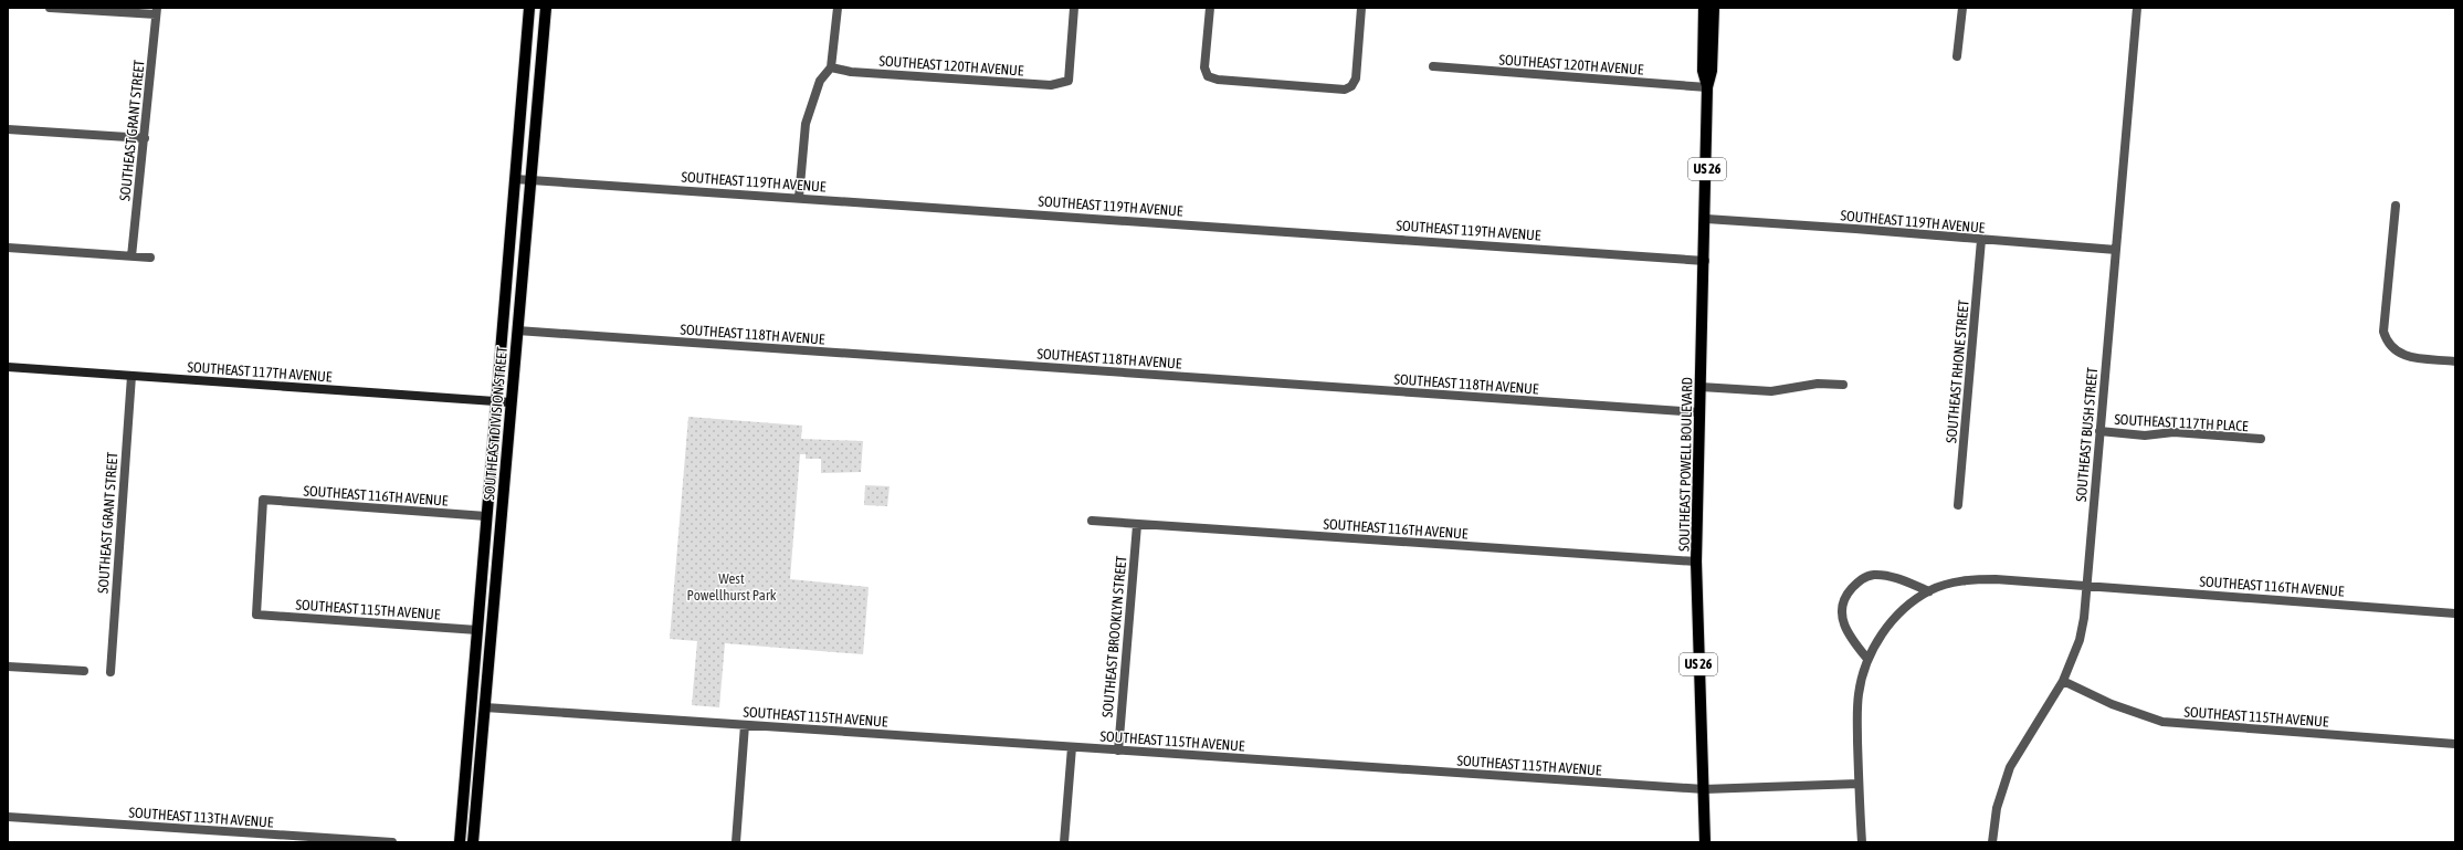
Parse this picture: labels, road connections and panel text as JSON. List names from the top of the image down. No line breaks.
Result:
{"streets":{"main road":["US 26","SOUTHEAST DIVISION STREET","SOUTHEAST POWELL BOULEVARD"],"street":["SOUTHEAST 120TH AVENUE","SOUTHEAST GRANT STREET","SOUTHEAST 119TH AVENUE","SOUTHEAST 118TH AVENUE","SOUTHEAST 117TH AVENUE","SOUTHEAST RHONE STREET","SOUTHEAST 117TH PLACE","SOUTHEAST BUSH STREET","SOUTHEAST 116TH AVENUE","SOUTHEAST 115TH AVENUE","SOUTHEAST BROOKLYN STREET","SOUTHEAST 113TH AVENUE"]},"crossings":[["SOUTHEAST 120TH AVENUE","SOUTHEAST POWELL BOULEVARD"],["SOUTHEAST GRANT STREET","SOUTHEAST 117TH AVENUE"],["SOUTHEAST 119TH AVENUE","SOUTHEAST RHONE STREET"],["SOUTHEAST 119TH AVENUE","SOUTHEAST DIVISION STREET"],["SOUTHEAST 119TH AVENUE","SOUTHEAST BUSH STREET"],["SOUTHEAST 119TH AVENUE","SOUTHEAST POWELL BOULEVARD"],["SOUTHEAST 118TH AVENUE","SOUTHEAST DIVISION STREET"],["SOUTHEAST 118TH AVENUE","SOUTHEAST POWELL BOULEVARD"],["SOUTHEAST 117TH AVENUE","SOUTHEAST DIVISION STREET"],["SOUTHEAST 117TH PLACE","SOUTHEAST BUSH STREET"],["SOUTHEAST DIVISION STREET","SOUTHEAST 116TH AVENUE"],["SOUTHEAST DIVISION STREET","SOUTHEAST 115TH AVENUE"],["SOUTHEAST BUSH STREET","SOUTHEAST 116TH AVENUE"],["SOUTHEAST BUSH STREET","SOUTHEAST 115TH AVENUE"],["SOUTHEAST POWELL BOULEVARD","SOUTHEAST 116TH AVENUE"],["SOUTHEAST POWELL BOULEVARD","SOUTHEAST 115TH AVENUE"],["SOUTHEAST 116TH AVENUE","SOUTHEAST 115TH AVENUE"],["SOUTHEAST 116TH AVENUE","SOUTHEAST BROOKLYN STREET"],["SOUTHEAST 115TH AVENUE","SOUTHEAST BROOKLYN STREET"]],"parks":["West Powellhurst Park"]}
